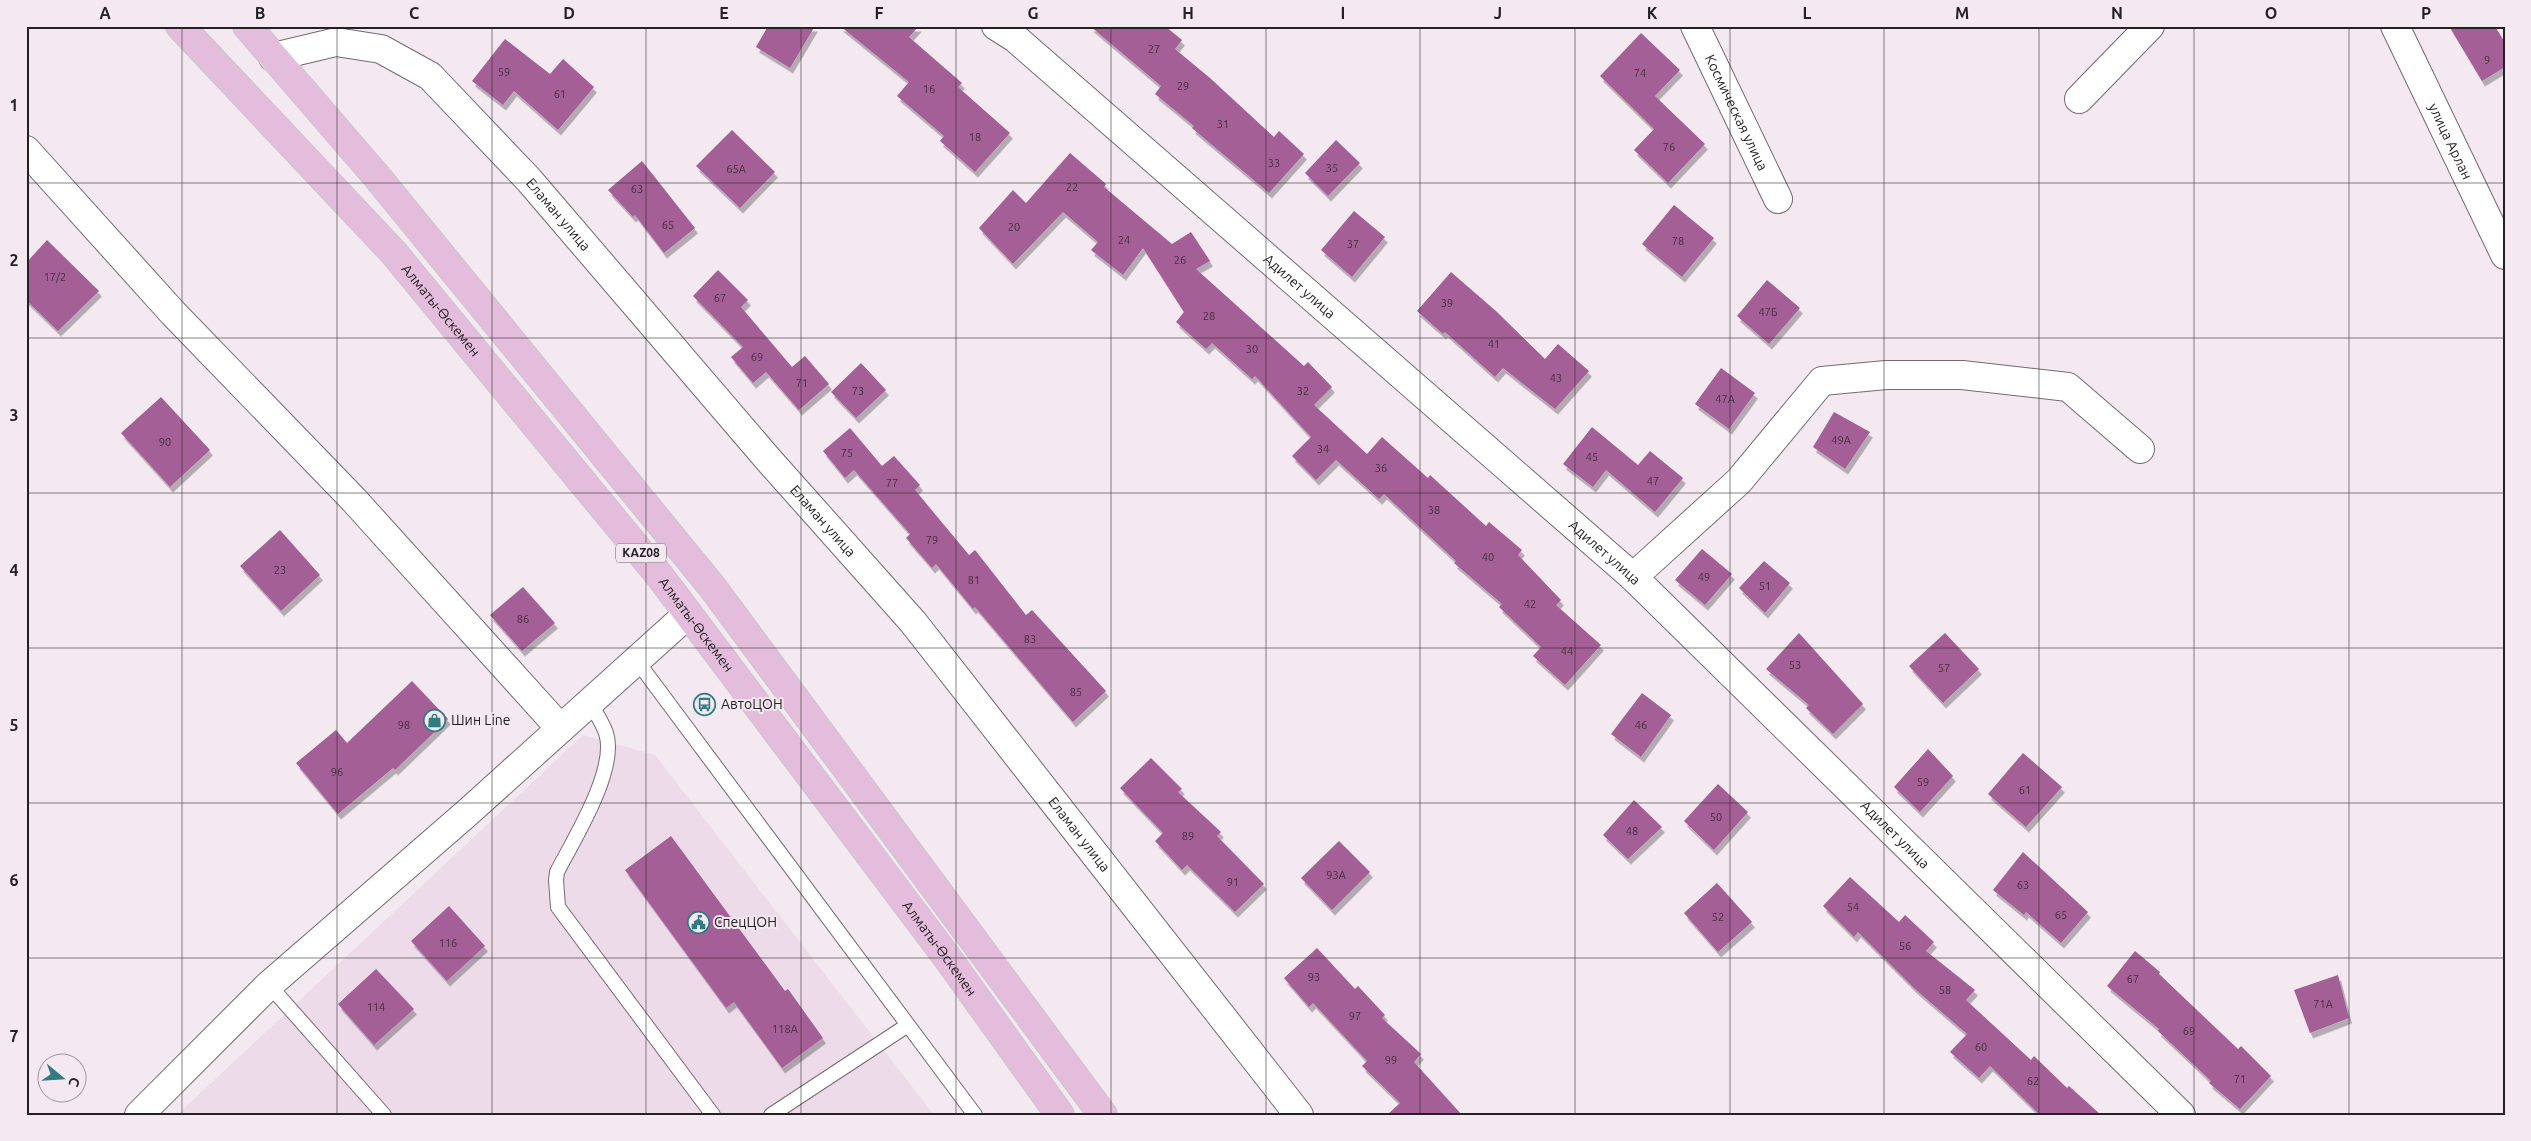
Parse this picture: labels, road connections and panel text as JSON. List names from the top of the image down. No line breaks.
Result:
{"streets":{"main road":["Алматы-Өскемен","KAZ08"],"street":["Космическая улица","улица Арлан","Еламан улица","Адилет улица"]},"crossings":[["Еламан улица","KAZ08"]],"places":{"bus stop":["АвтоЦОН"],"shop":["Шин Line"],"public building":["СпецЦОН"]},"house_numbers":["27","9","59","74","29","16","61","31","18","76","33","35","65А","22","63","65","20","24","78","37","26","17/2","67","39","47Б","28","41","30","69","43","71","73","32","47А","49А","90","34","75","45","36","47","77","38","79","40","23","49","81","51","42","86","83","44","53","57","85","98","46","96","59","61","50","48","89","93А","91","63","54","65","52","116","56","93","67","58","71А","114","97","118А","69","60","99","71","62"],"north":"right","grid":{"columns":["A","B","C","D","E","F","G","H","I","J","K","L","M","N","O","P"],"rows":["1","2","3","4","5","6","7"]}}
